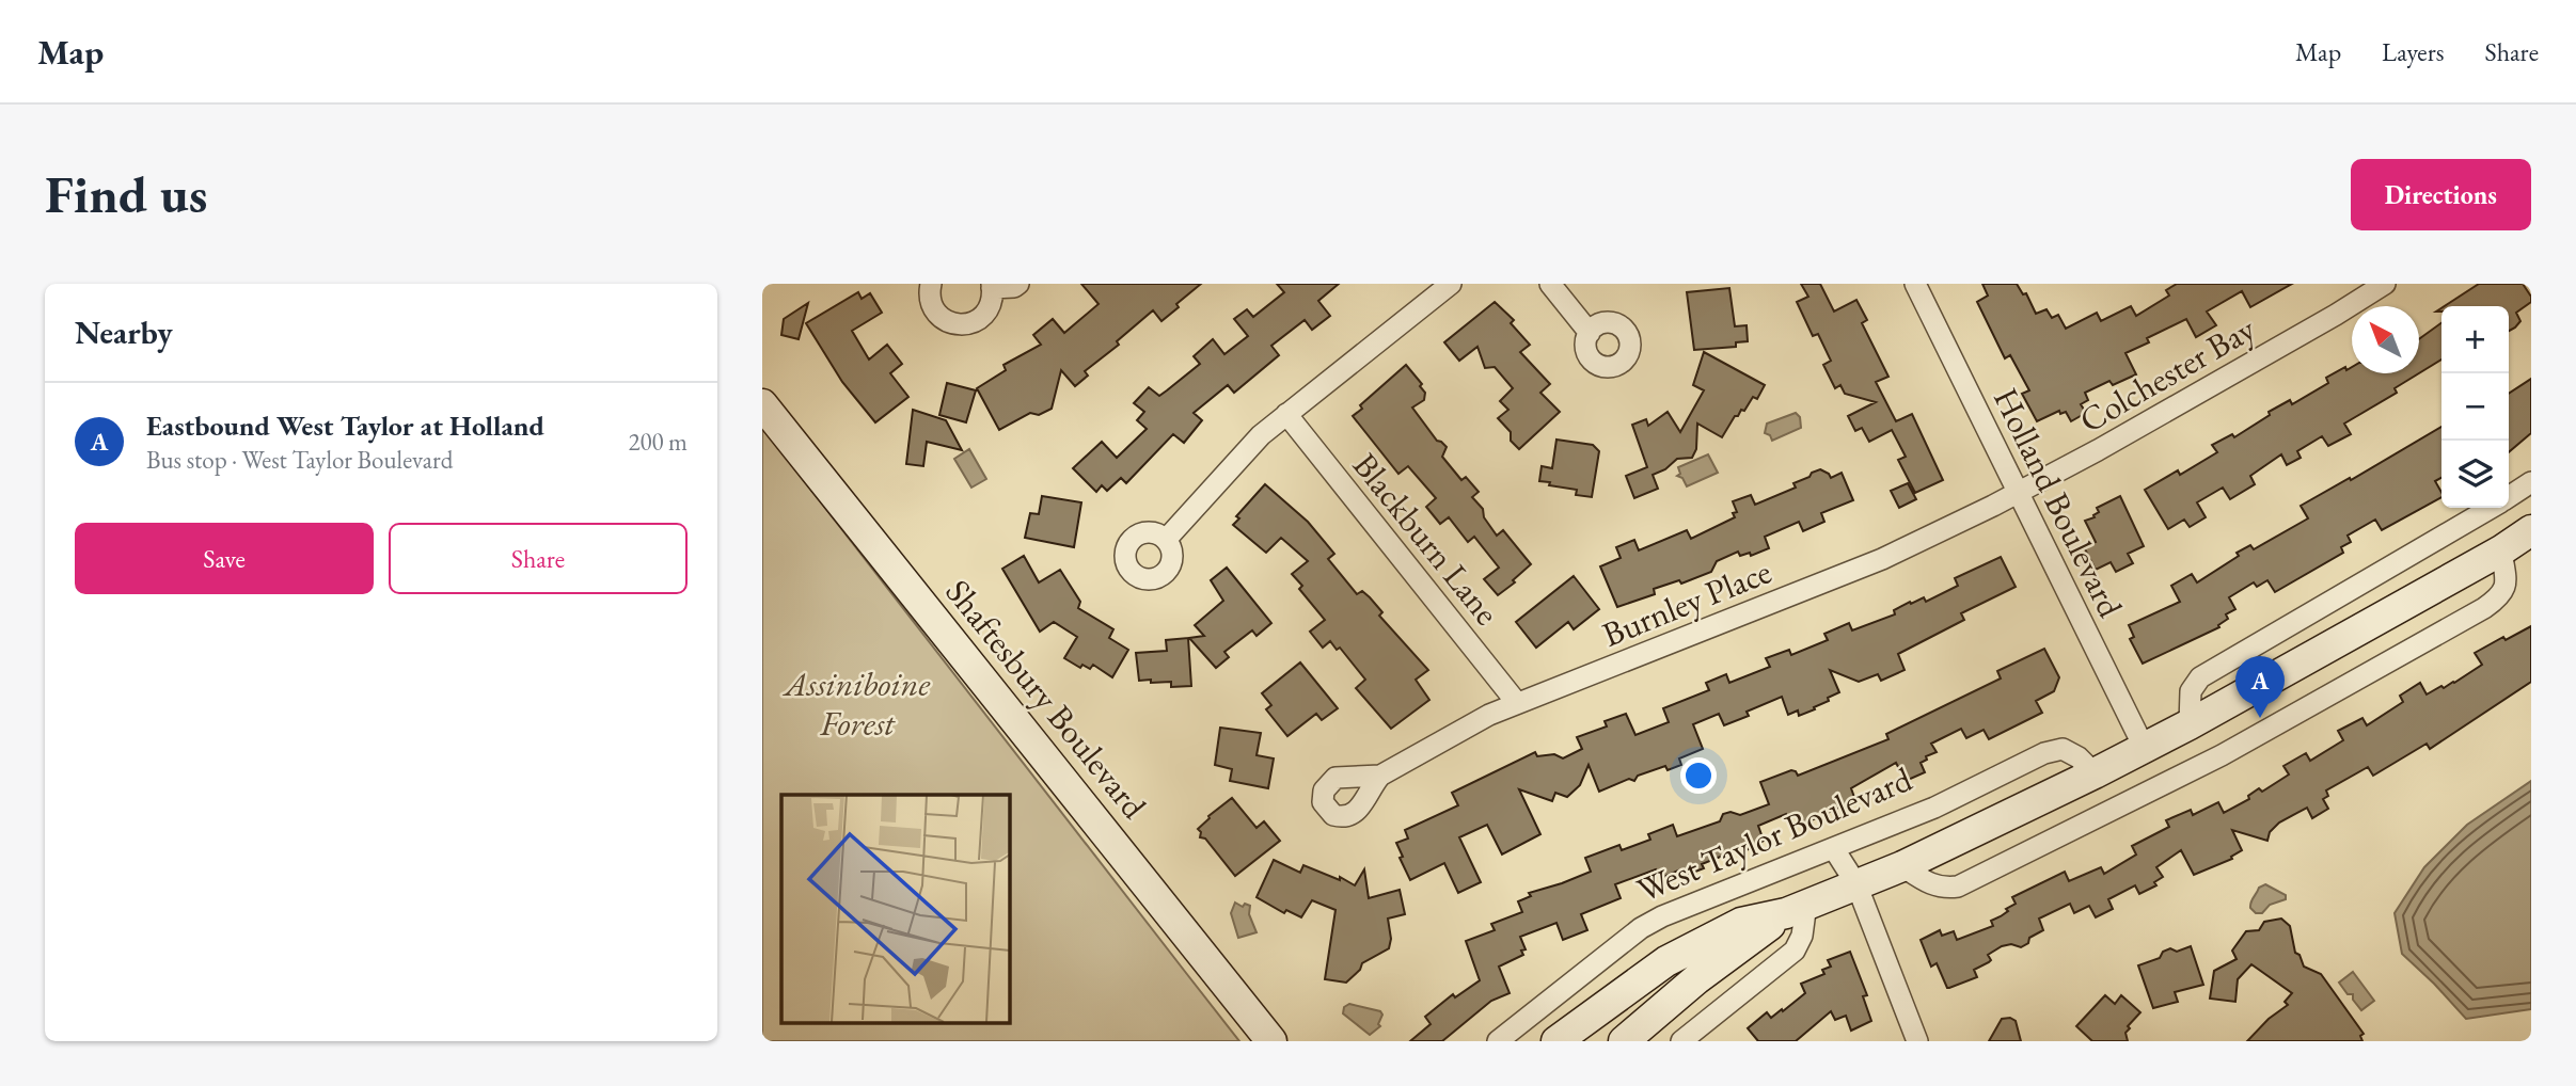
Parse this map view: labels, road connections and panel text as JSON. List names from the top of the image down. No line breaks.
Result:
{"streets":{"street":["Colchester Bay","Holland Boulevard","Blackburn Lane","Burnley Place","Shaftesbury Boulevard","West Taylor Boulevard"]},"crossings":[["Colchester Bay","Holland Boulevard"],["Colchester Bay","Burnley Place"],["Holland Boulevard","Burnley Place"],["Holland Boulevard","West Taylor Boulevard"],["Blackburn Lane","Burnley Place"]],"parks":["Assiniboine Forest"],"north":"top left","page":{"header":"Map","nav":["Map","Layers","Share"],"buttons":["Directions",["Save","Share"]],"title":"Find us","heading":"Nearby","map_buttons":["+","−"],"list":[{"mark":"A","name":"Eastbound West Taylor at Holland","note":"Bus stop · West Taylor Boulevard","value":"200 m"}],"pins":"A"}}
